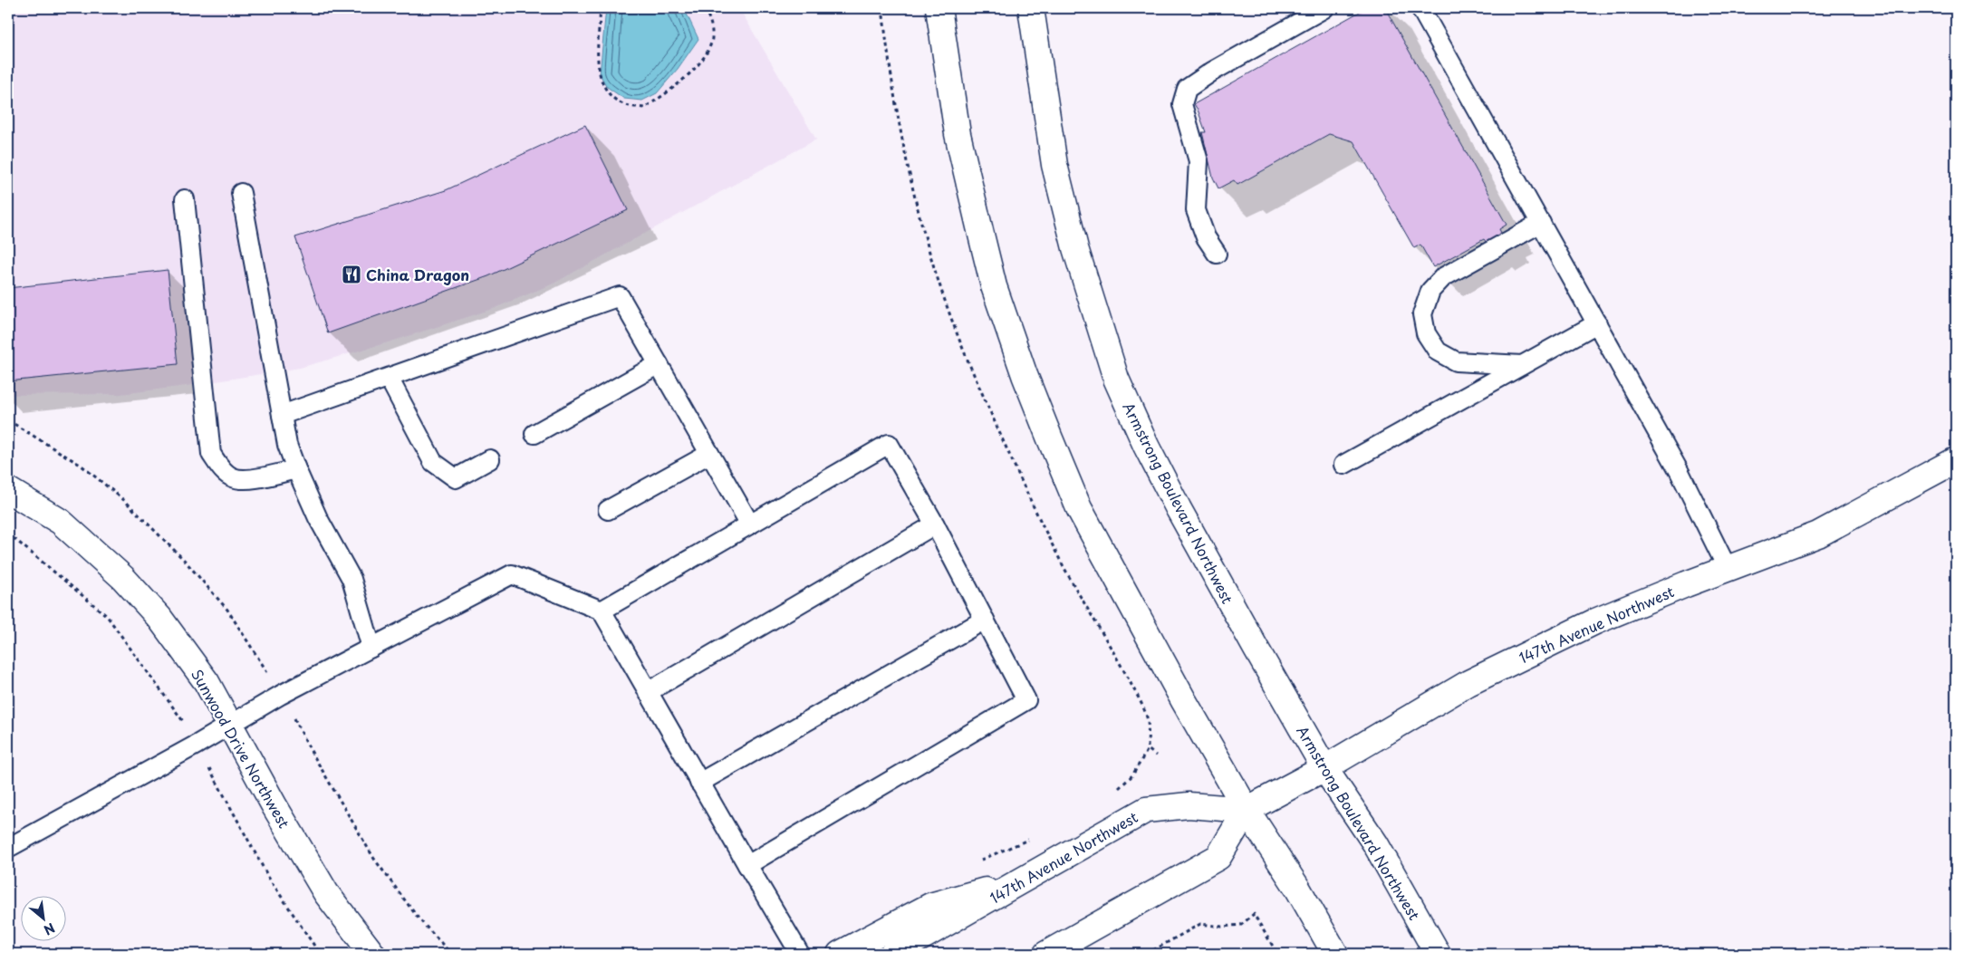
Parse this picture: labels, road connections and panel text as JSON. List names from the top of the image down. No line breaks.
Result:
{"streets":{"street":["Armstrong Boulevard Northwest","147th Avenue Northwest","Sunwood Drive Northwest"]},"crossings":[["Armstrong Boulevard Northwest","147th Avenue Northwest"]],"places":{"restaurant":["China Dragon"]},"north":"bottom right"}
